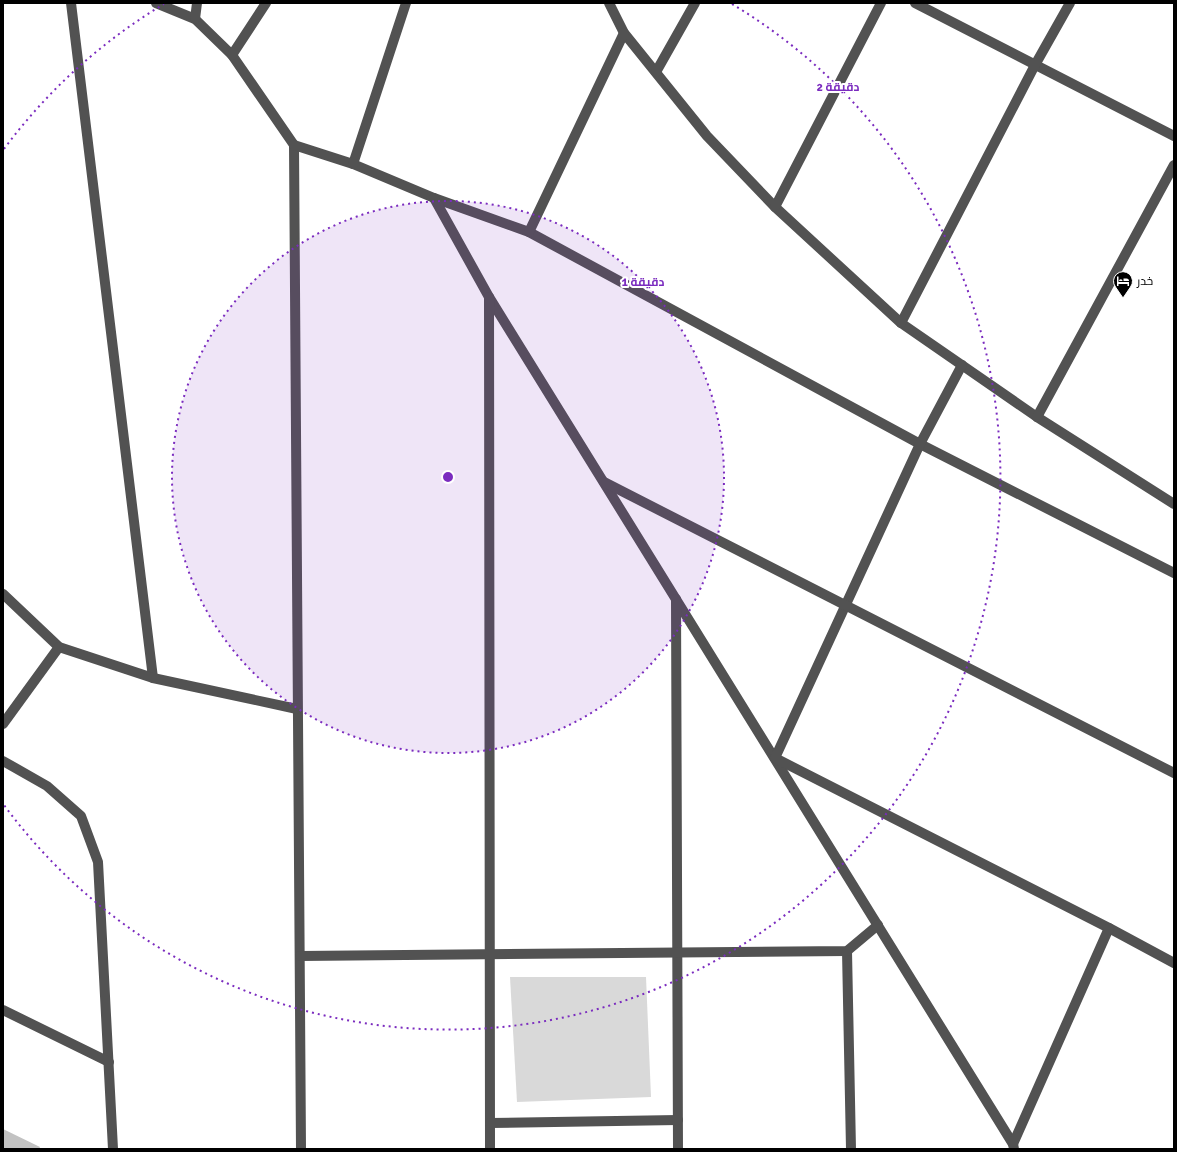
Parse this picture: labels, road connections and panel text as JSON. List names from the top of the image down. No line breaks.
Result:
{"places":{"hotel":["خدر"]},"rings":["2 دقيقة","1 دقيقة"]}
